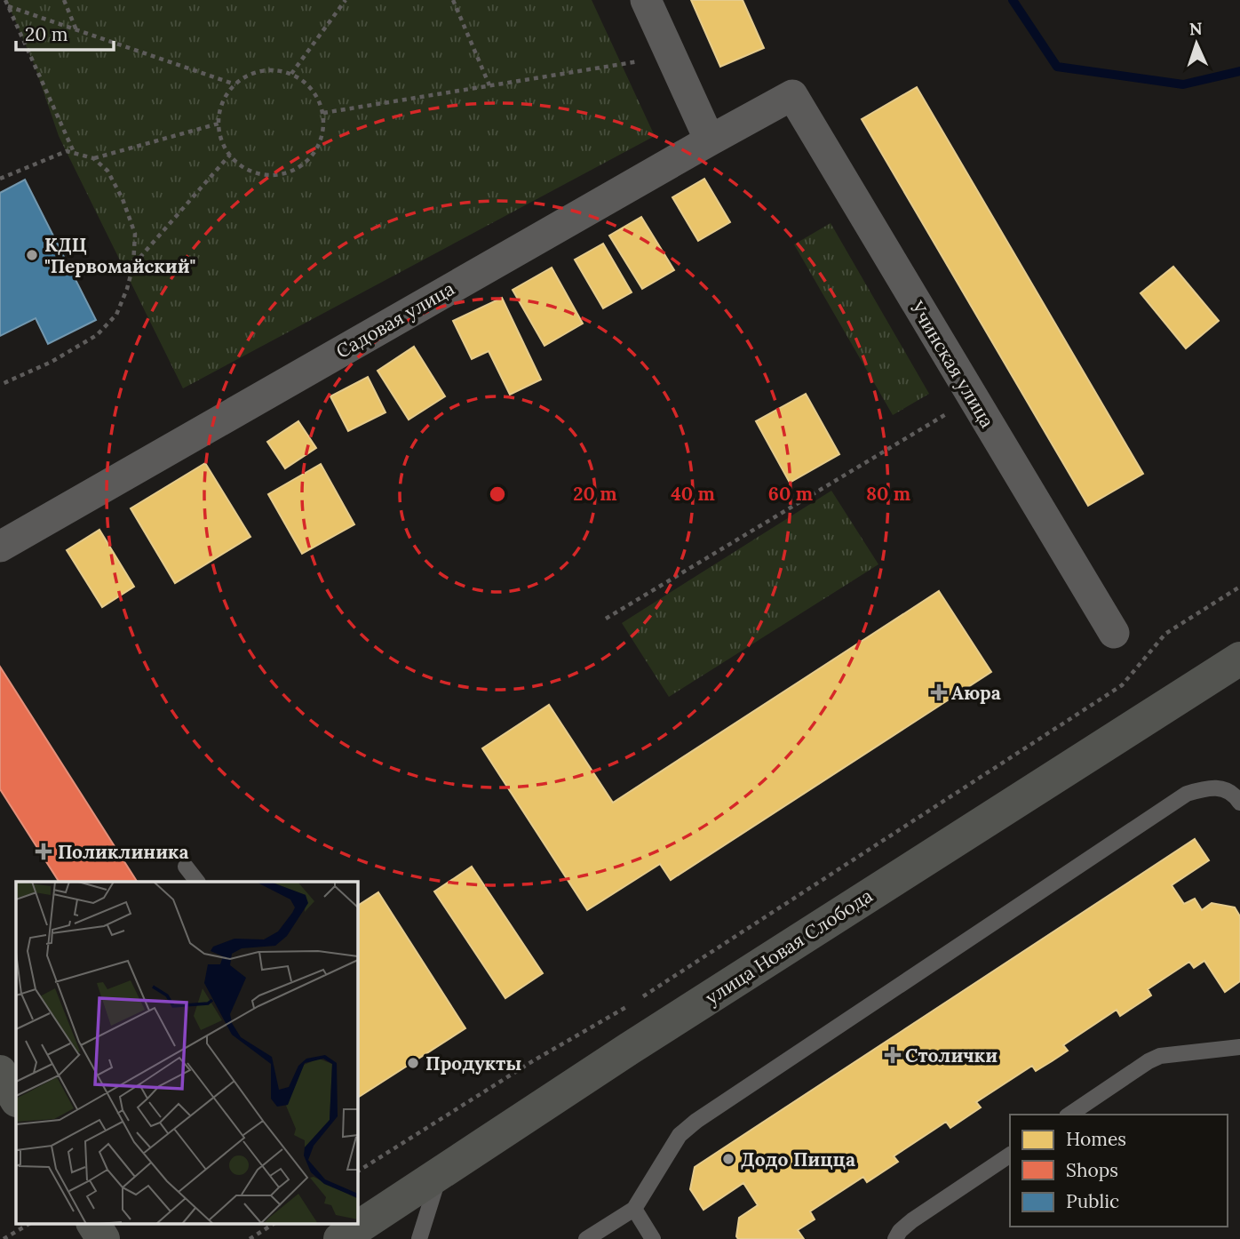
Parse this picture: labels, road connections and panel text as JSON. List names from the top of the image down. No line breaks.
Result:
{"streets":{"main road":["улица Новая Слобода"],"street":["Садовая улица","Учинская улица"]},"crossings":[["Садовая улица","Учинская улица"]],"places":{"other":["КДЦ \"Первомайский\"","Продукты","Додо Пицца"],"health":["Аюра","Поликлиника","Столички"]},"legend":["Homes","Shops","Public"],"scale_bar":"20 m","north":"top","rings":["20 m","40 m","60 m","80 m"]}
